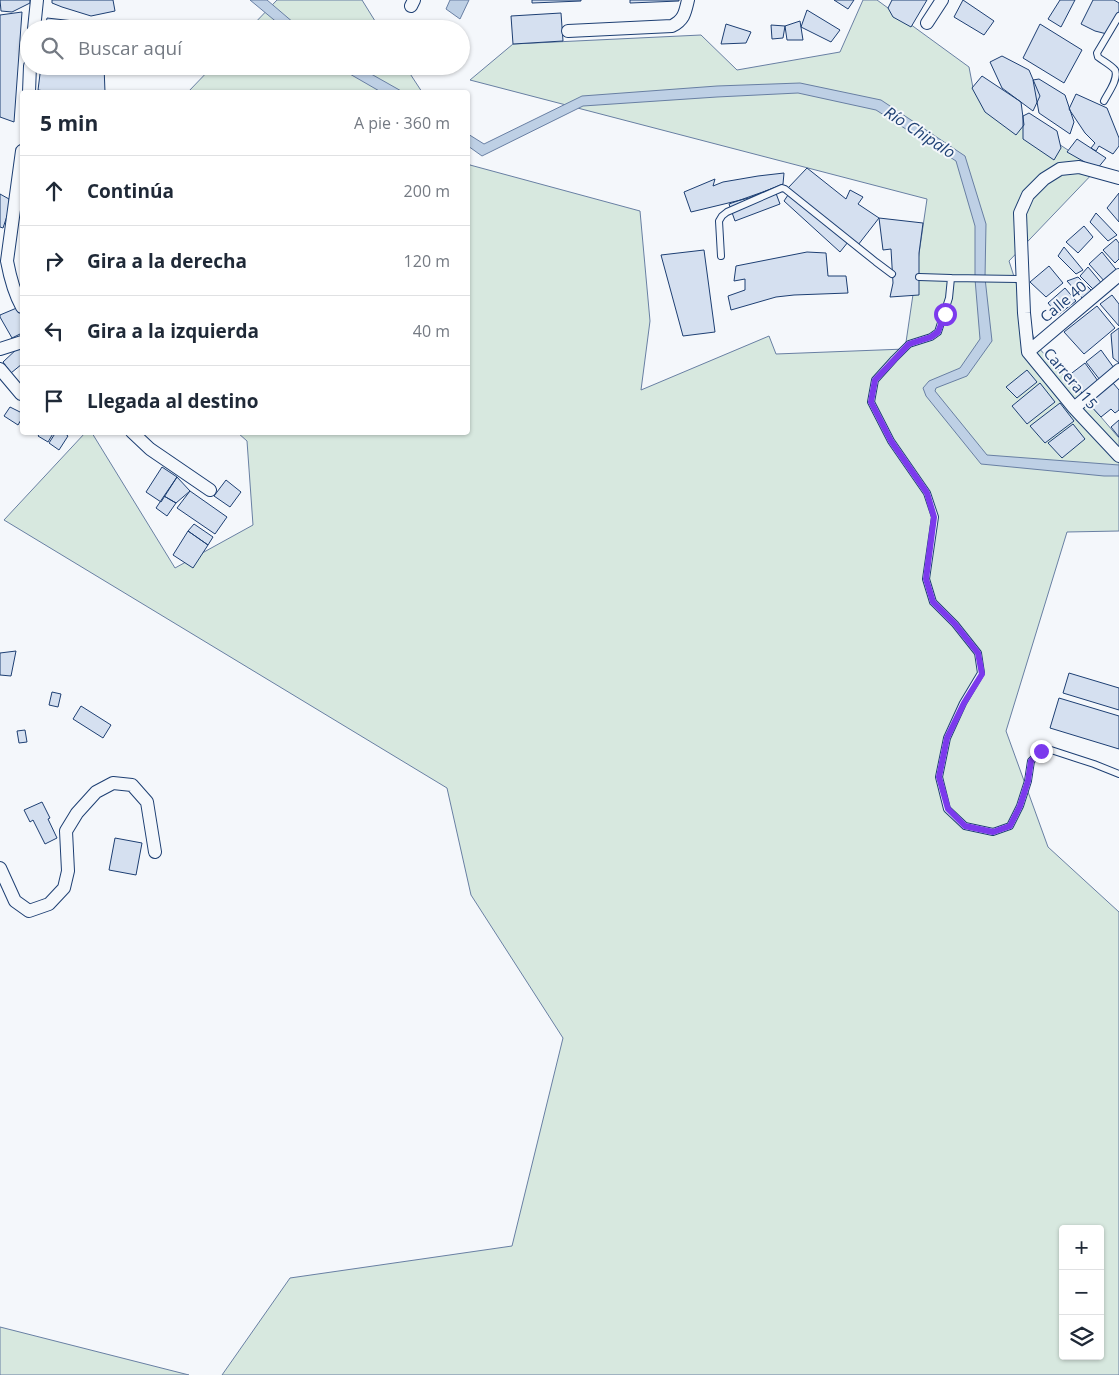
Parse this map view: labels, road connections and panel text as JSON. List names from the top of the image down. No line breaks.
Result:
{"streets":{"street":["Calle 40","Carrera 15"]},"crossings":[["Calle 40","Carrera 15"]],"water":["Río Chipalo"],"page":{"search":"Buscar aquí","heading":["5 min","A pie · 360 m"],"list":[["Continúa","200 m"],["Gira a la derecha","120 m"],["Gira a la izquierda","40 m"],"Llegada al destino"],"map_buttons":["+","−"]}}
